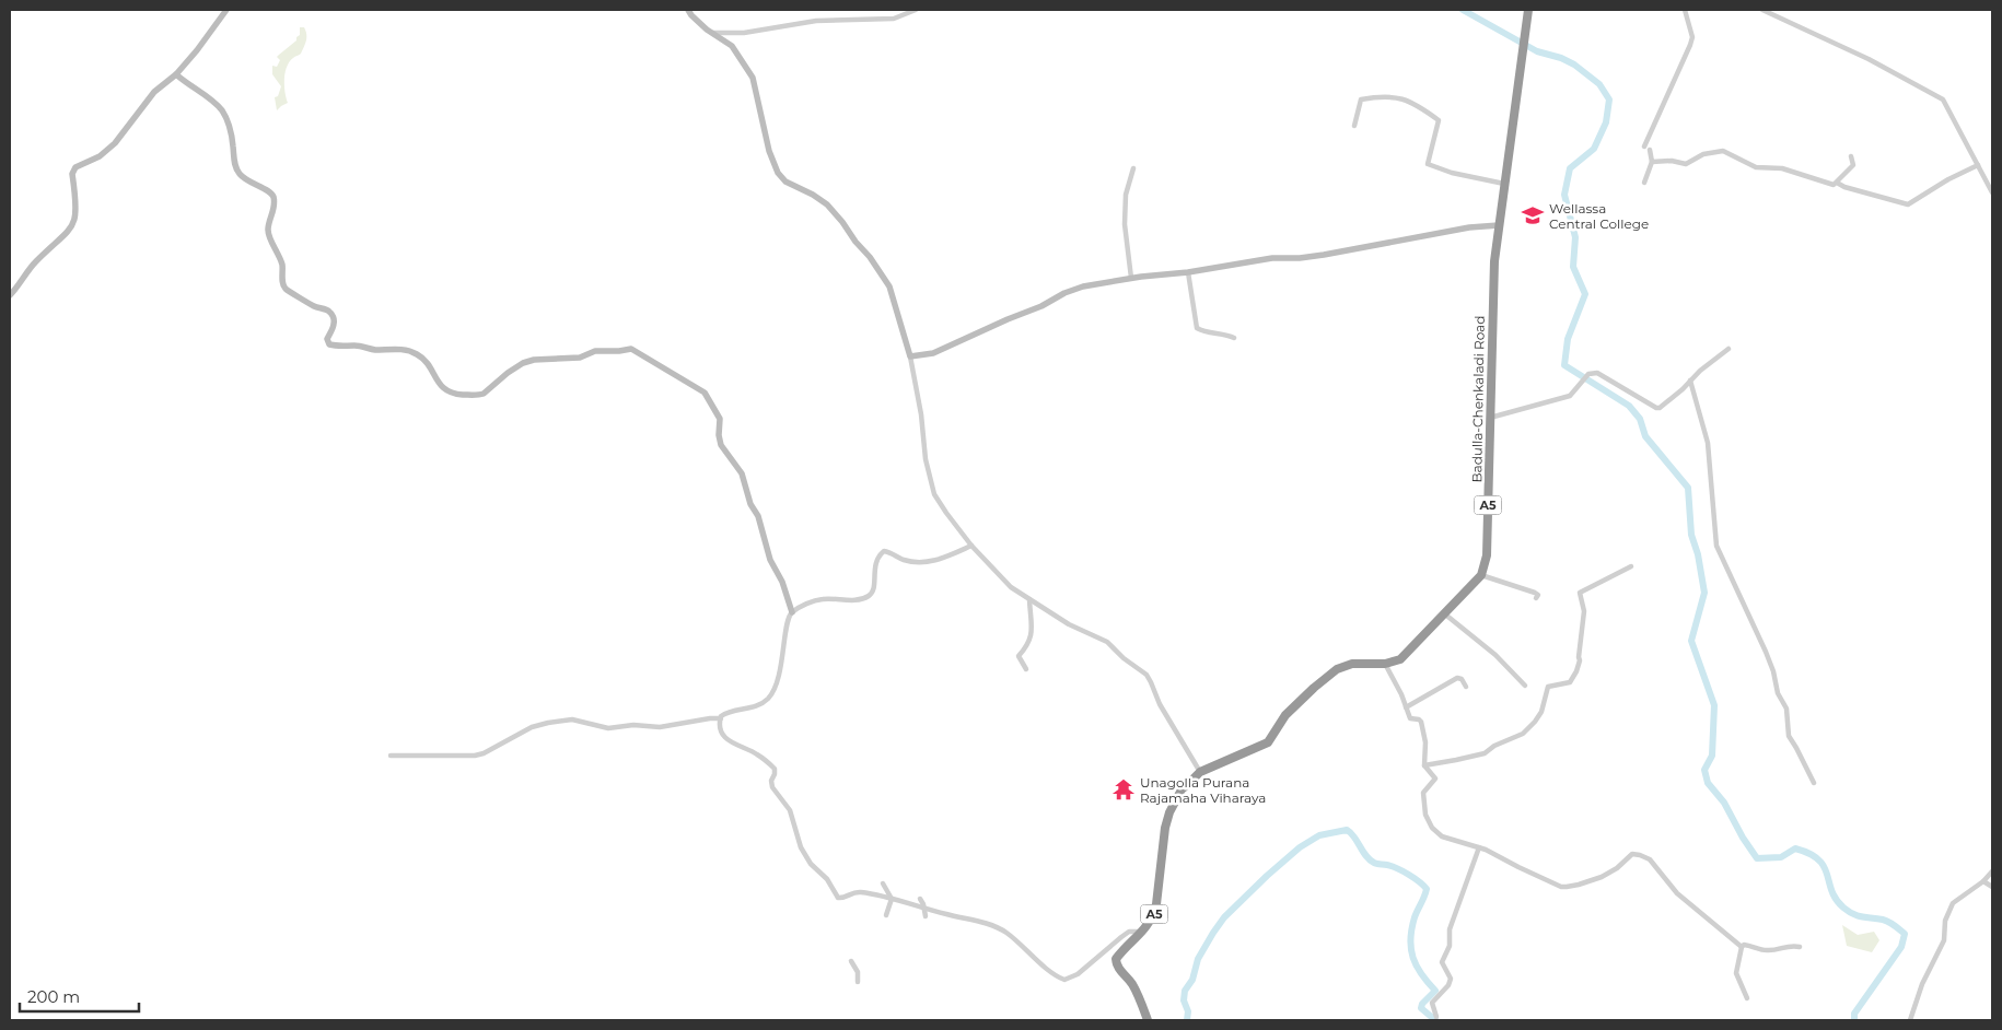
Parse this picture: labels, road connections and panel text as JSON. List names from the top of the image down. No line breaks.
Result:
{"streets":{"highway":["Badulla-Chenkaladi Road","A5"]},"places":{"school or university":["Wellassa Central College"],"temple":["Unagolla Purana Rajamaha Viharaya"]},"scale_bar":"200 m"}
